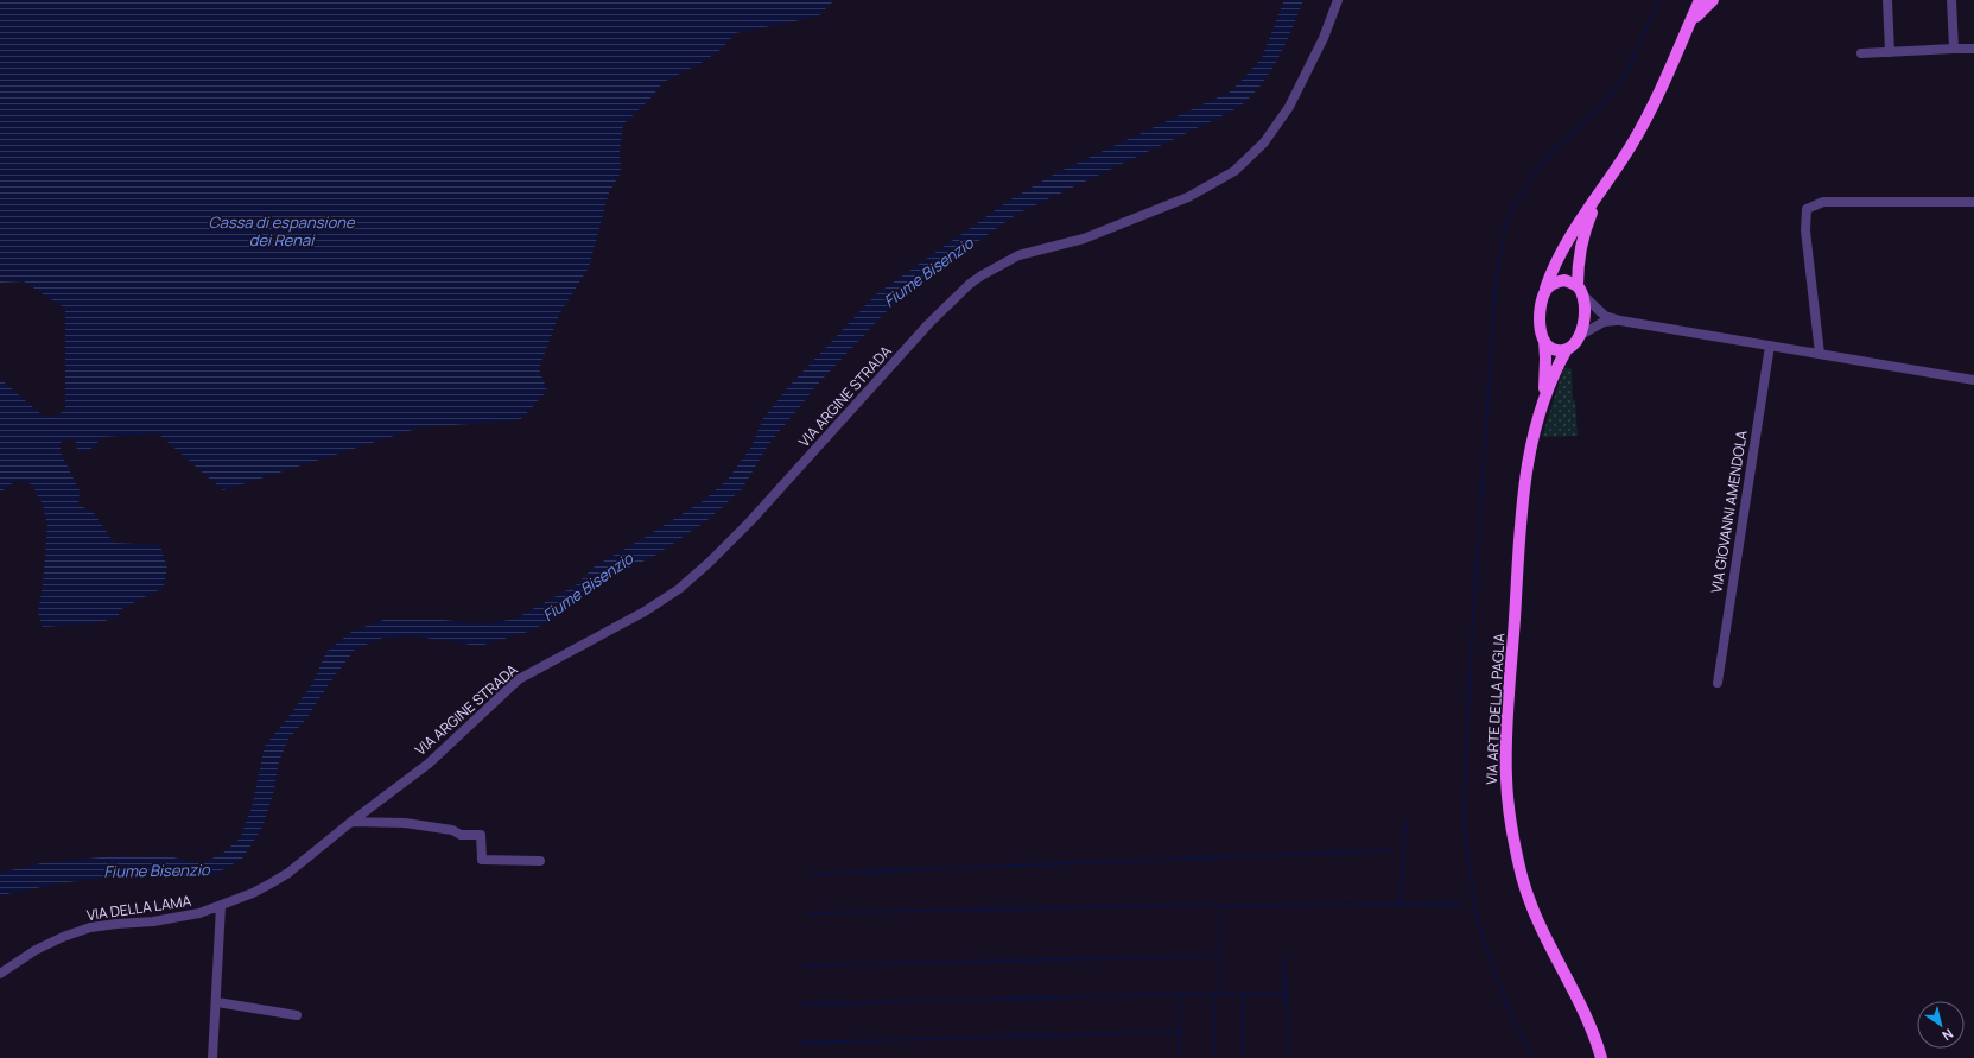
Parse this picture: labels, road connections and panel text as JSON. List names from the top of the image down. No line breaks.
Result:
{"streets":{"main road":["VIA ARTE DELLA PAGLIA"],"street":["VIA ARGINE STRADA","VIA GIOVANNI AMENDOLA","VIA DELLA LAMA"]},"crossings":[["VIA ARGINE STRADA","VIA DELLA LAMA"]],"water":["Cassa di espansione dei Renai","Fiume Bisenzio"],"north":"bottom right"}
